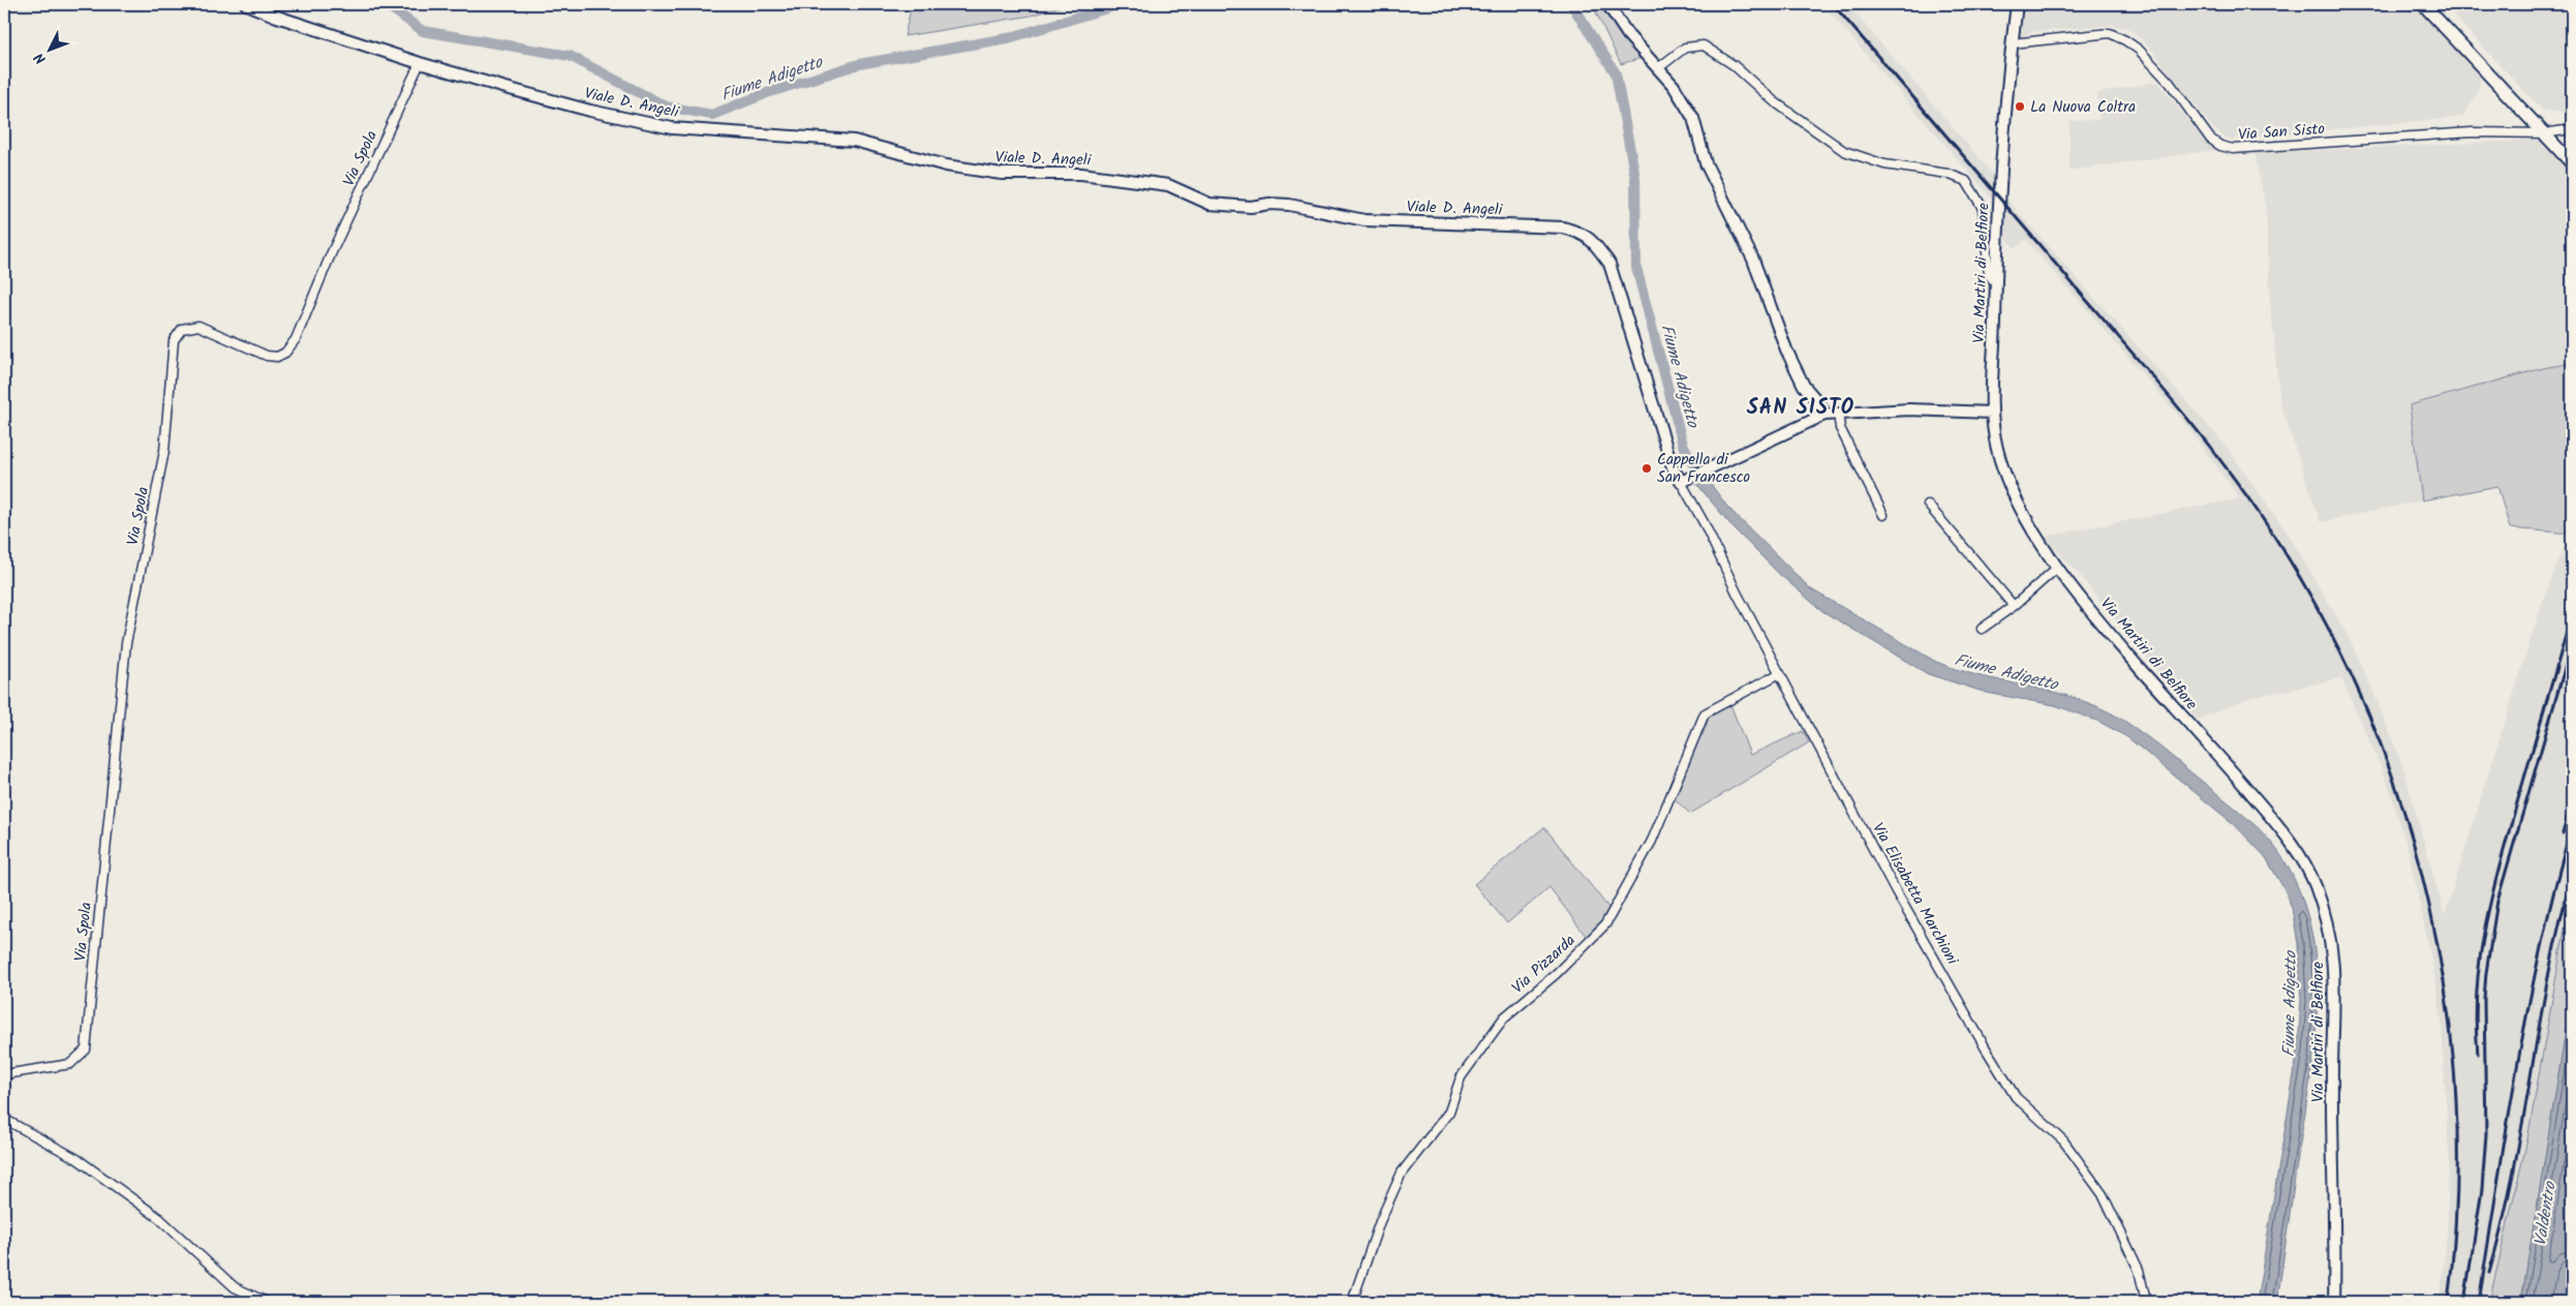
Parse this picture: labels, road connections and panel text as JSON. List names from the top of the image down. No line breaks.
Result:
{"streets":{"street":["Viale D. Angeli","Via San Sisto","Via Spola","Via Martiri di Belfiore","Via Elisabetta Marchioni","Via Pizzarda"]},"crossings":[["Viale D. Angeli","Via Spola"],["Viale D. Angeli","Via Elisabetta Marchioni"],["Via San Sisto","Via Martiri di Belfiore"],["Via Elisabetta Marchioni","Via Pizzarda"]],"districts":["SAN SISTO"],"water":["Fiume Adigetto","Valdentro"],"places":["La Nuova Coltra","Cappella di San Francesco"],"north":"bottom left"}
